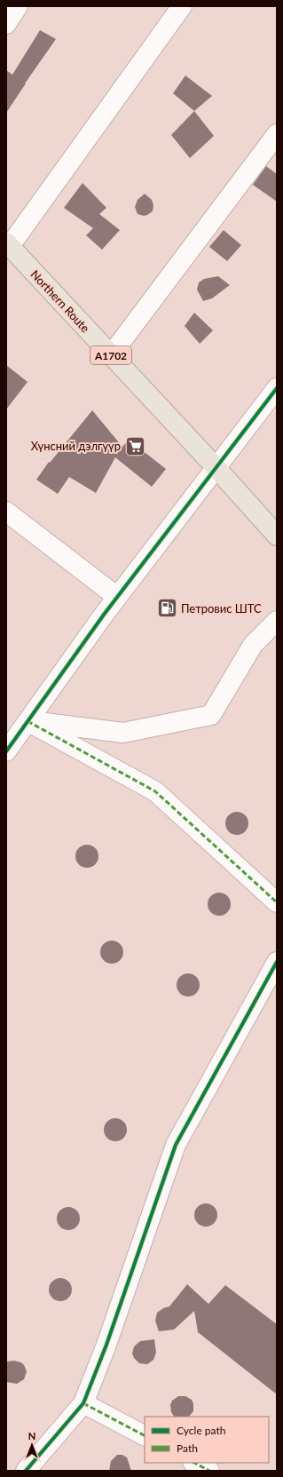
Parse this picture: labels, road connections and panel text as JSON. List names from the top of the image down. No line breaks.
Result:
{"streets":{"highway":["Northern Route","A1702"]},"crossings":[["Northern Route","A1702"]],"places":{"supermarket":["Хүнсний дэлгүүр"],"fuel station":["Петровис ШТС"]},"legend":["Cycle path","Path"],"north":"top"}
